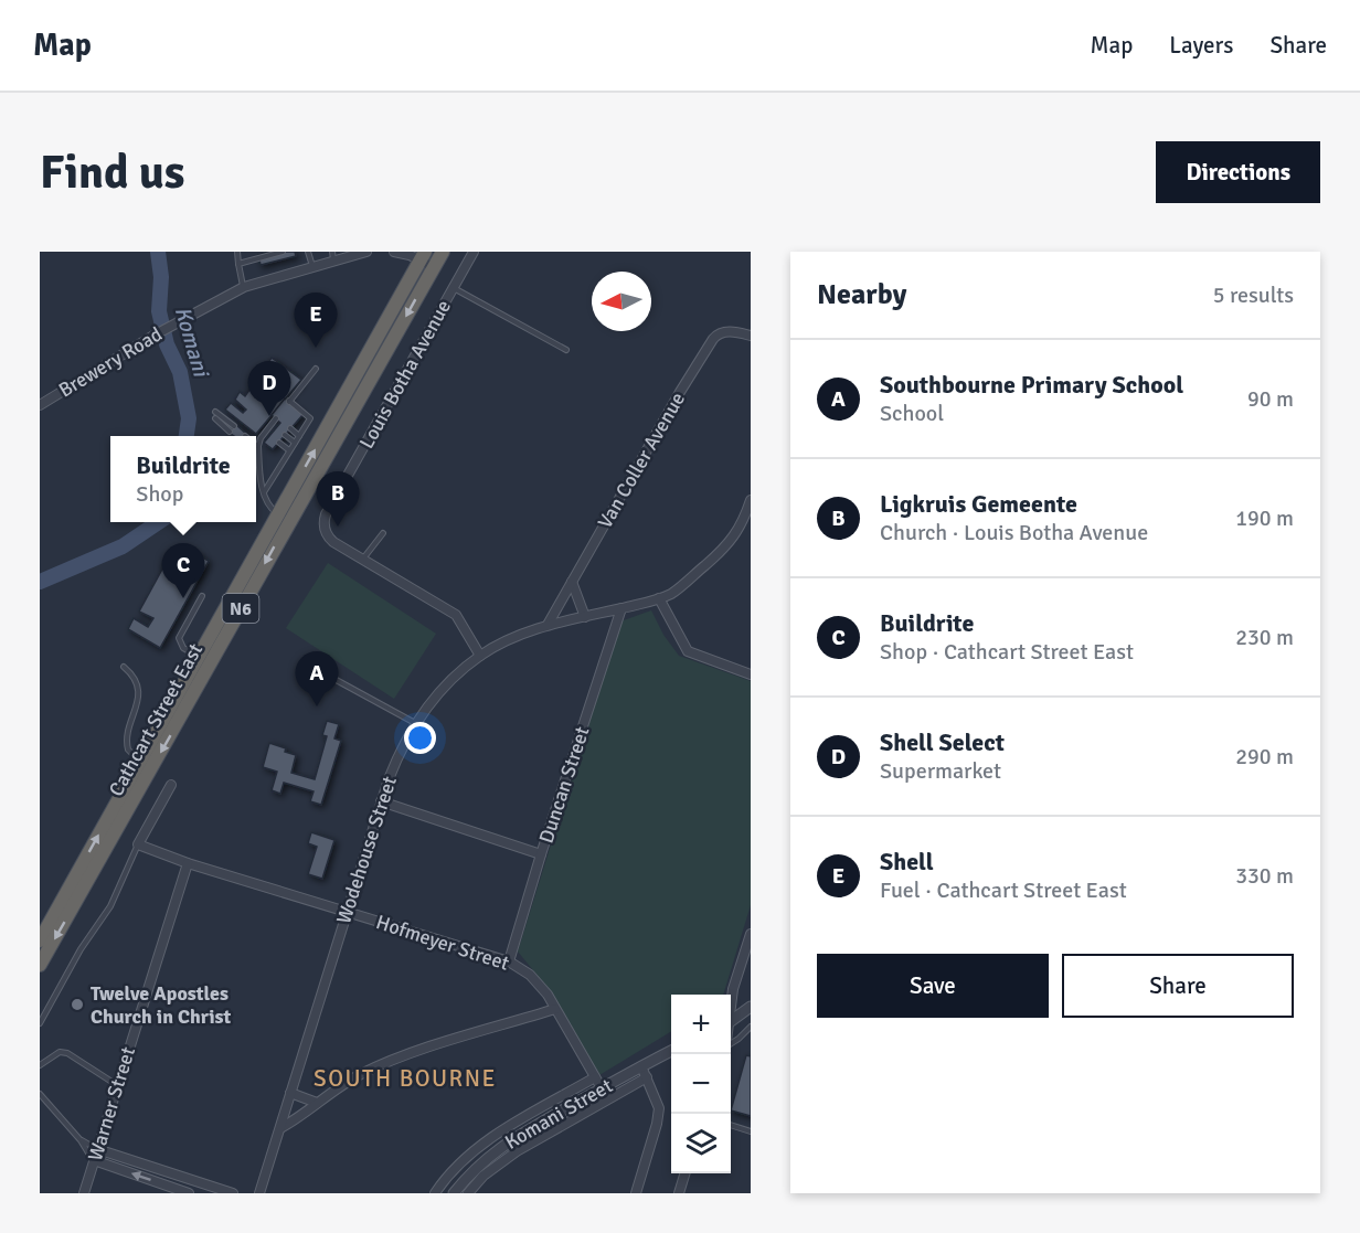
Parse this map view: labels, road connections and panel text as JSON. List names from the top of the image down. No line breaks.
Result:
{"streets":{"highway":["N6","Cathcart Street East"],"street":["Brewery Road","Louis Botha Avenue","Van Coller Avenue","Duncan Street","Wodehouse Street","Hofmeyer Street","Warner Street","Komani Street"]},"crossings":[["Van Coller Avenue","Wodehouse Street"],["Duncan Street","Wodehouse Street"],["Duncan Street","Hofmeyer Street"],["Wodehouse Street","Hofmeyer Street"],["Hofmeyer Street","Warner Street"],["Hofmeyer Street","Komani Street"]],"districts":["SOUTH BOURNE"],"water":["Komani"],"places":["Twelve Apostles Church in Christ"],"north":"left","page":{"header":"Map","nav":["Map","Layers","Share"],"buttons":["Directions",["Save","Share"]],"title":"Find us","heading":["Nearby","5 results"],"pins":["E","D","B","C","A"],"list":[{"mark":"A","name":"Southbourne Primary School","note":"School","value":"90 m"},{"mark":"B","name":"Ligkruis Gemeente","note":"Church · Louis Botha Avenue","value":"190 m"},{"mark":"C","name":"Buildrite","note":"Shop · Cathcart Street East","value":"230 m"},{"mark":"D","name":"Shell Select","note":"Supermarket","value":"290 m"},{"mark":"E","name":"Shell","note":"Fuel · Cathcart Street East","value":"330 m"}],"popup":["Buildrite","Shop"],"map_buttons":["+","−"]}}
